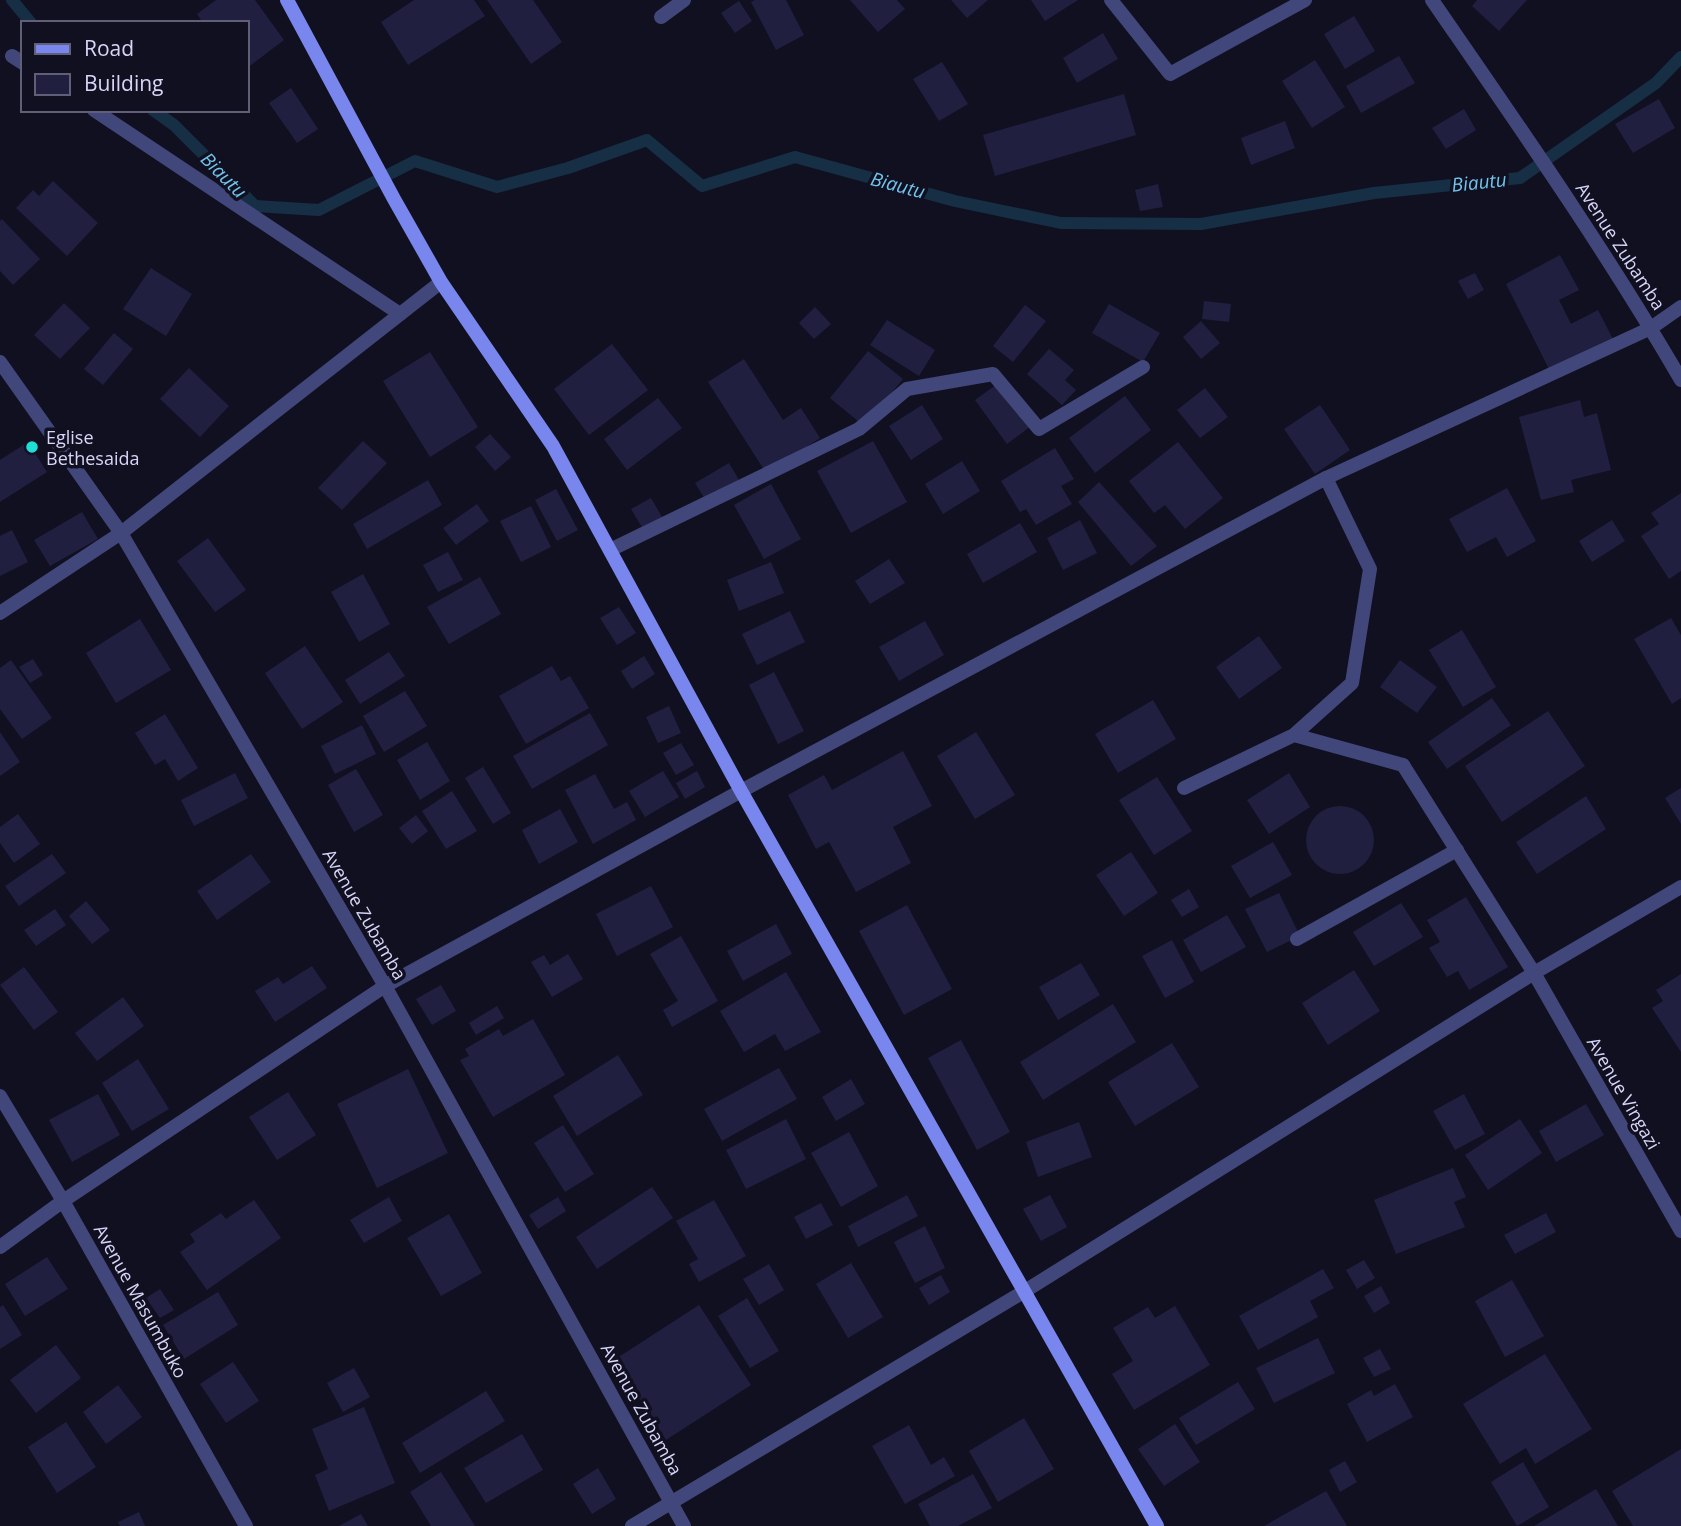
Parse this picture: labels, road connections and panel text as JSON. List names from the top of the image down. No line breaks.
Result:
{"streets":{"street":["Avenue Zubamba","Avenue Vingazi","Avenue Masumbuko"]},"water":["Biautu"],"places":["Eglise Bethesaida"],"legend":["Road","Building"]}
